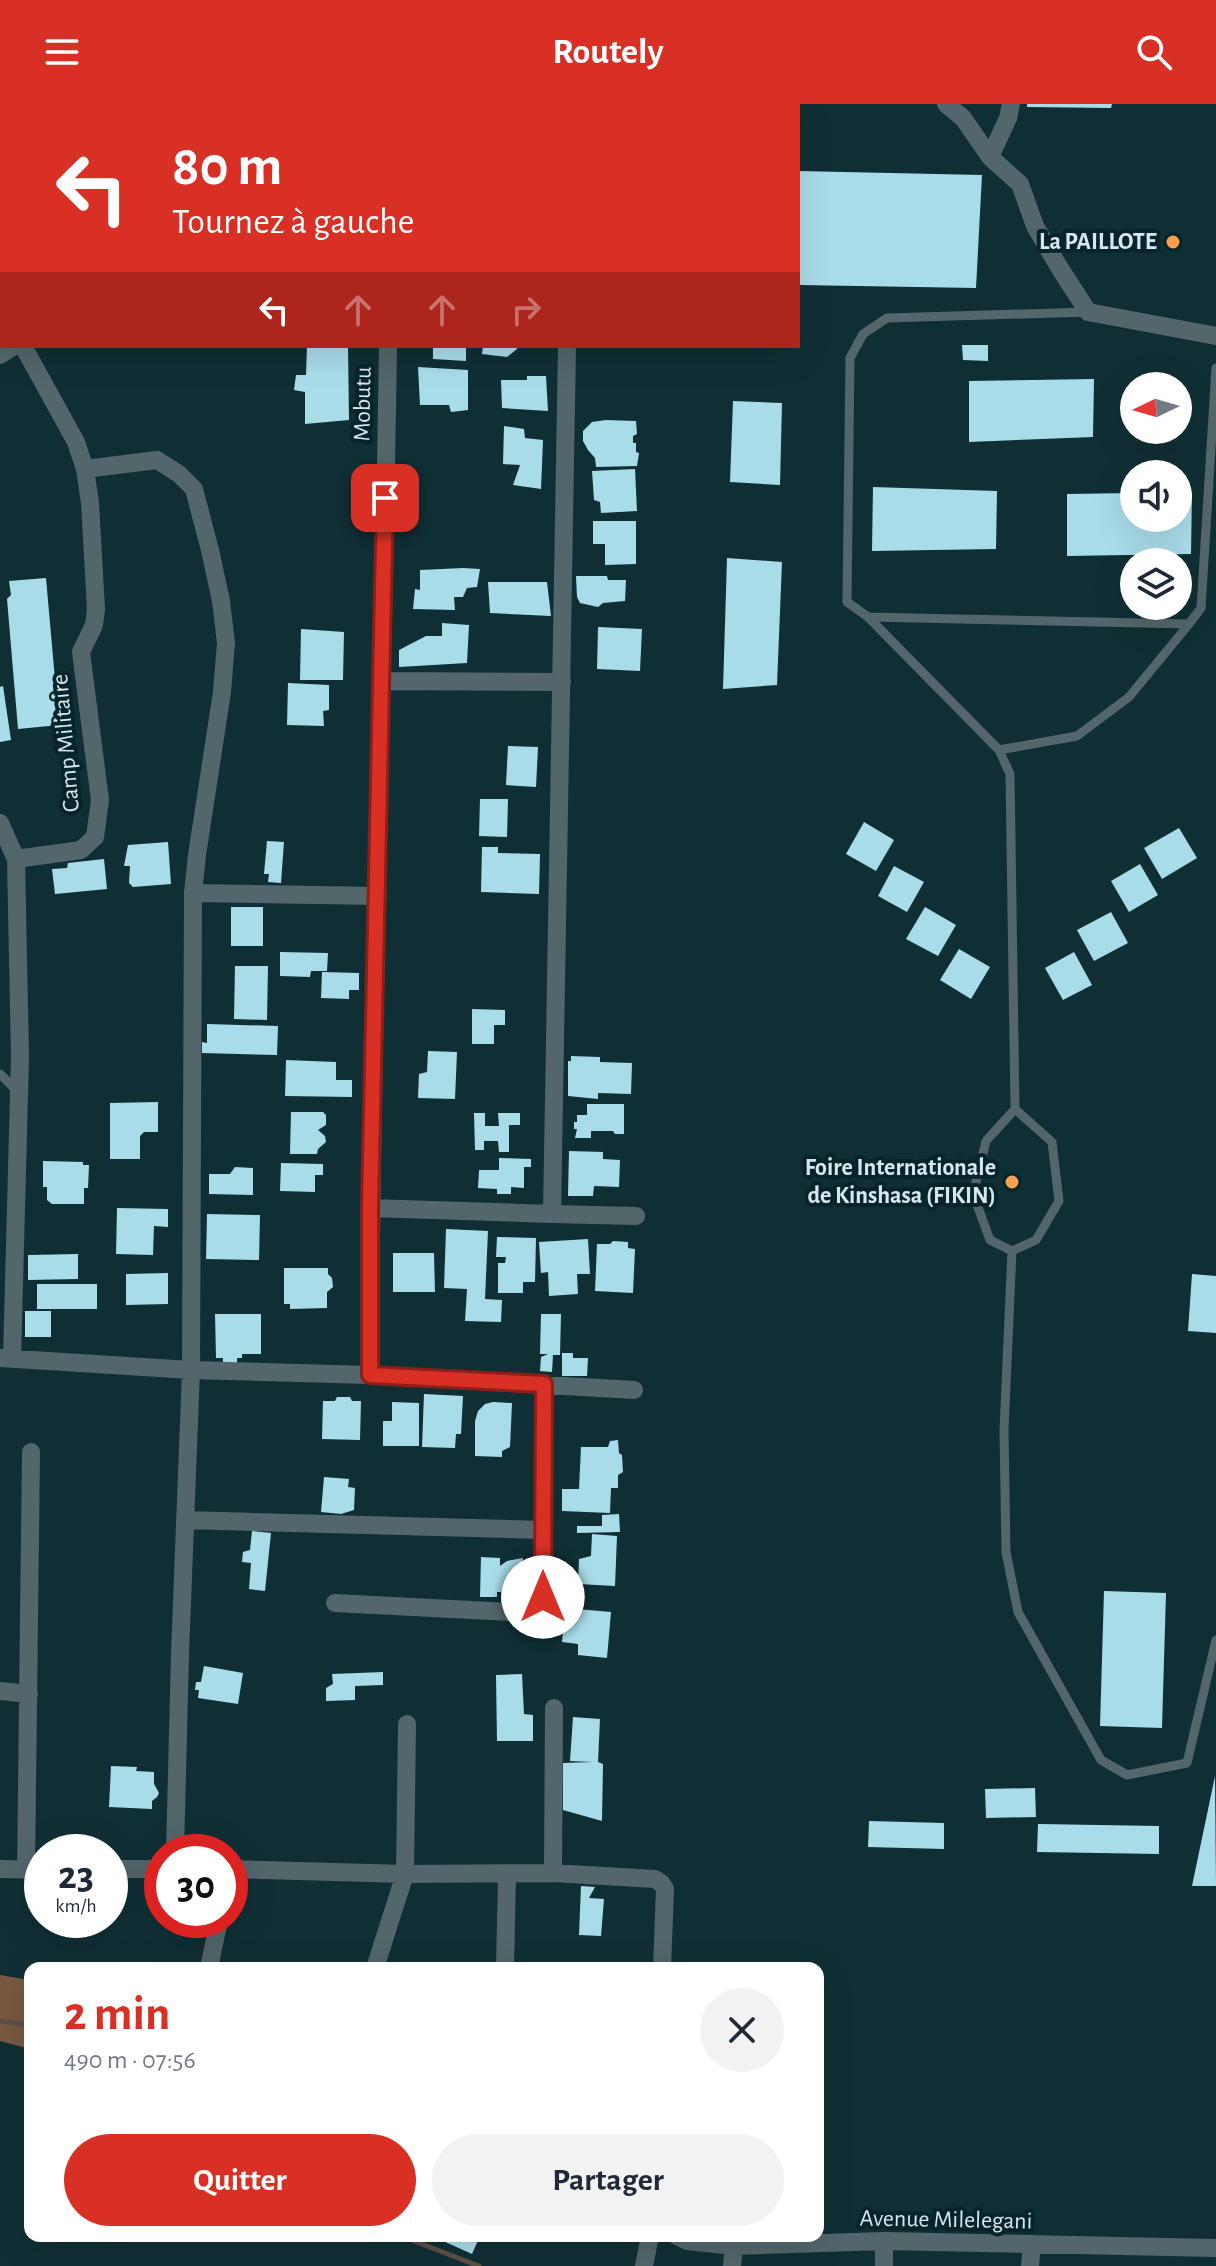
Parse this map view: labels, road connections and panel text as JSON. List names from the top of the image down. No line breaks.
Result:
{"streets":{"street":["Mobutu","Camp Militaire","Avenue Milelegani"]},"places":["La PAILLOTE","Foire Internationale de Kinshasa (FIKIN)"],"north":"left","page":{"header":"Routely","turn":["80 m","Tournez à gauche"],"speed":"23 km/h","limit":"30","heading":["2 min","490 m · 07:56"],"buttons":["Quitter","Partager"]}}
